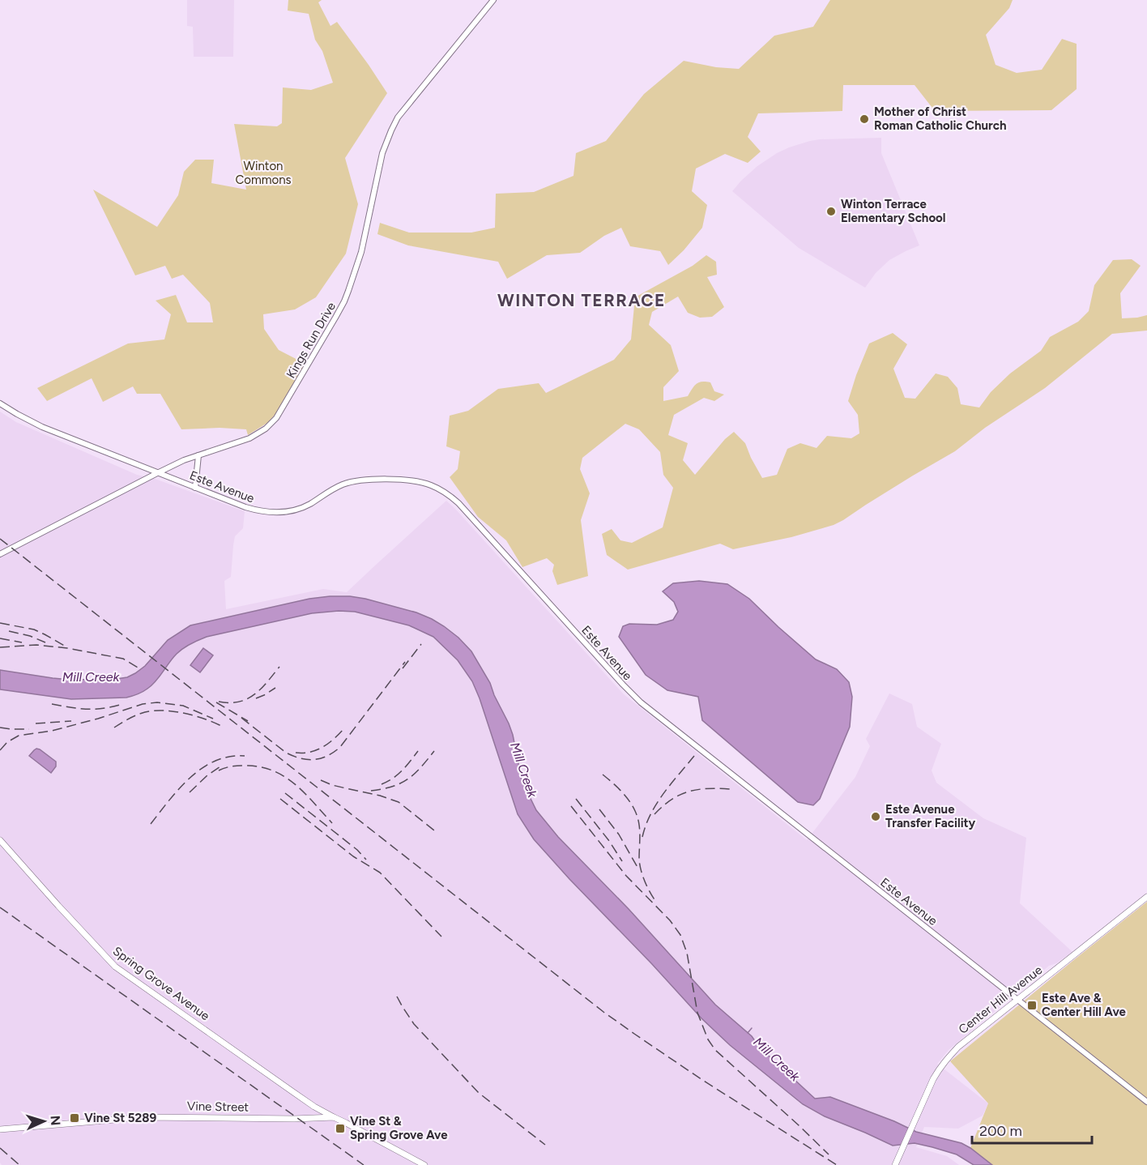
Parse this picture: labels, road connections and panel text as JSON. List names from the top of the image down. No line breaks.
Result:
{"streets":{"main road":["Spring Grove Avenue","Center Hill Avenue","Vine Street"],"street":["Kings Run Drive","Este Avenue"]},"crossings":[["Kings Run Drive","Este Avenue"],["Este Avenue","Center Hill Avenue"],["Spring Grove Avenue","Vine Street"]],"districts":["WINTON TERRACE"],"water":["Mill Creek"],"parks":["Winton Commons"],"places":{"other":["Mother of Christ Roman Catholic Church","Winton Terrace Elementary School","Este Avenue Transfer Facility"],"transit":["Este Ave & Center Hill Ave","Vine St 5289","Vine St & Spring Grove Ave"]},"scale_bar":"200 m","north":"right"}
